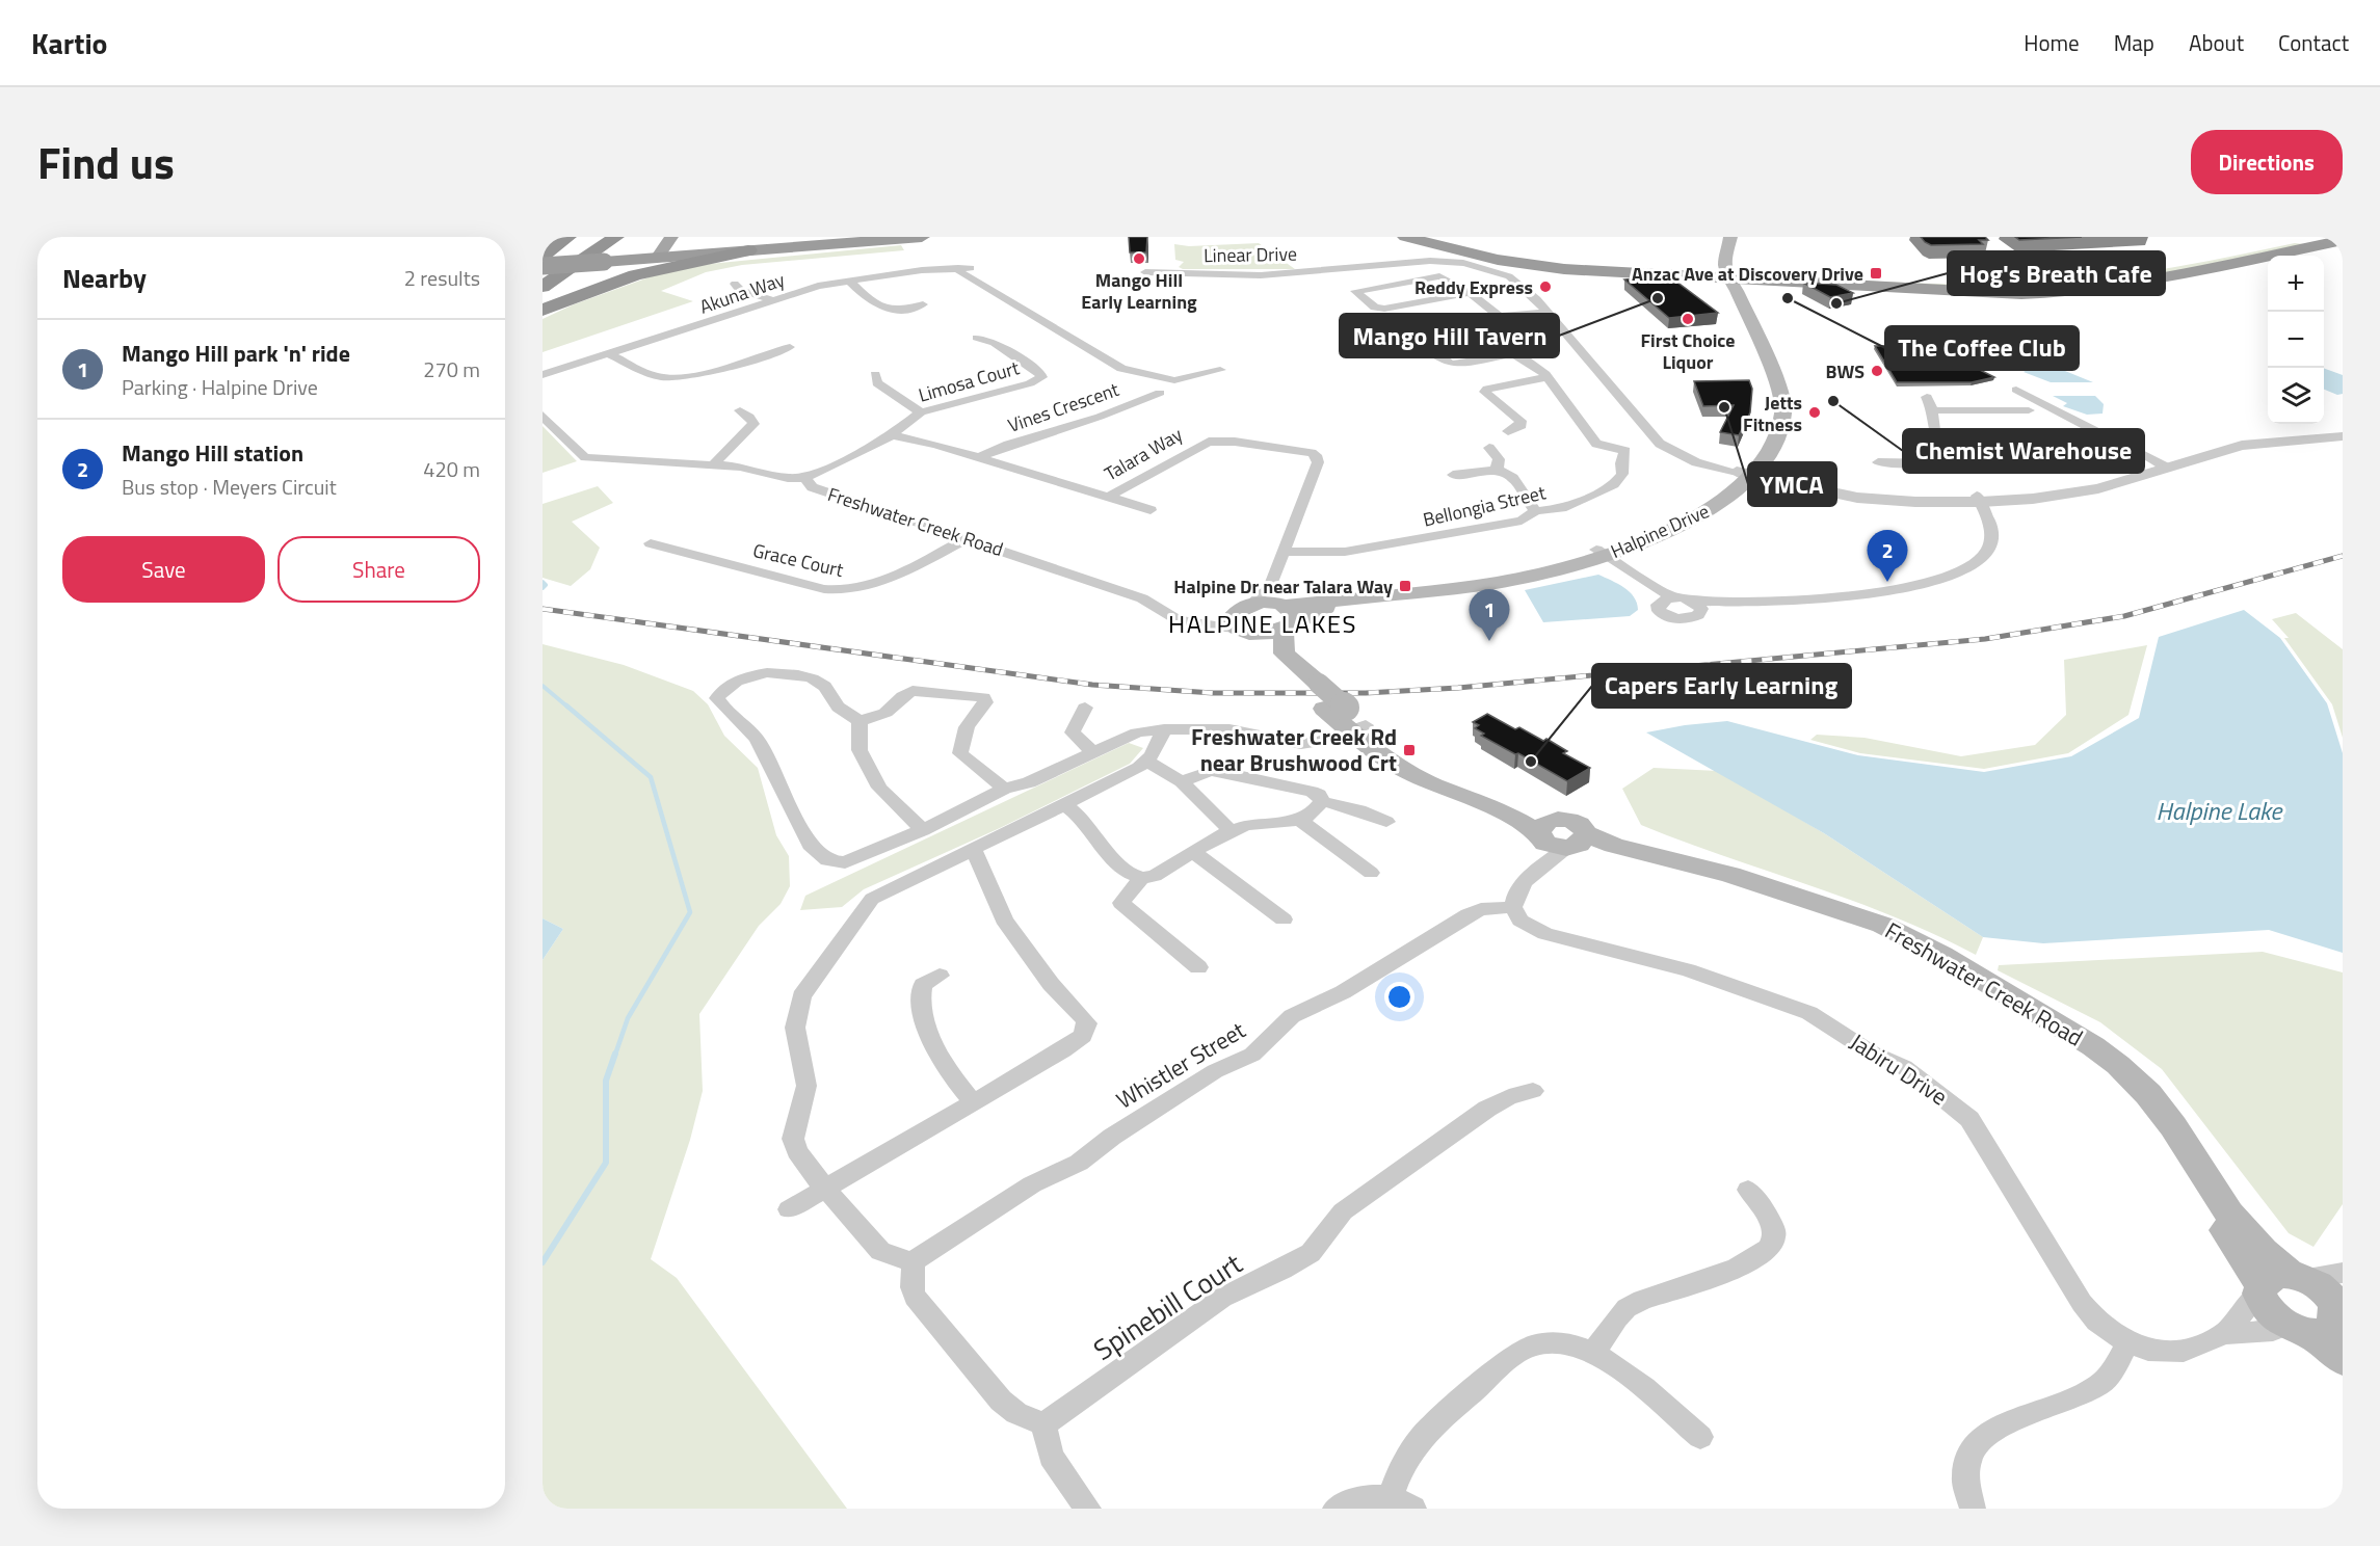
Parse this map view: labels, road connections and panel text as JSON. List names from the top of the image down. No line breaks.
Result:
{"streets":{"main road":["Freshwater Creek Road","Halpine Drive"],"street":["Linear Drive","Akuna Way","Limosa Court","Vines Crescent","Talara Way","Bellongia Street","Grace Court","Whistler Street","Jabiru Drive","Spinebill Court"]},"crossings":[["Linear Drive","Halpine Drive"],["Limosa Court","Talara Way"],["Limosa Court","Freshwater Creek Road"],["Vines Crescent","Talara Way"],["Talara Way","Bellongia Street"],["Talara Way","Halpine Drive"],["Freshwater Creek Road","Grace Court"],["Freshwater Creek Road","Jabiru Drive"],["Whistler Street","Jabiru Drive"]],"districts":["HALPINE LAKES"],"water":["Halpine Lake"],"places":{"other":["Mango Hill Early Learning","Reddy Express","Mango Hill Tavern","The Coffee Club","Hog's Breath Cafe","First Choice Liquor","BWS","Chemist Warehouse","YMCA","Jetts Fitness","Capers Early Learning"],"transit":["Anzac Ave at Discovery Drive","Halpine Dr near Talara Way","Freshwater Creek Rd near Brushwood Crt"]},"page":{"header":"Kartio","nav":["Home","Map","About","Contact"],"title":"Find us","buttons":["Directions",["Save","Share"]],"heading":["Nearby","2 results"],"map_buttons":["+","−"],"list":[{"mark":"1","name":"Mango Hill park 'n' ride","note":"Parking · Halpine Drive","value":"270 m"},{"mark":"2","name":"Mango Hill station","note":"Bus stop · Meyers Circuit","value":"420 m"}],"pins":["2","1"]}}
